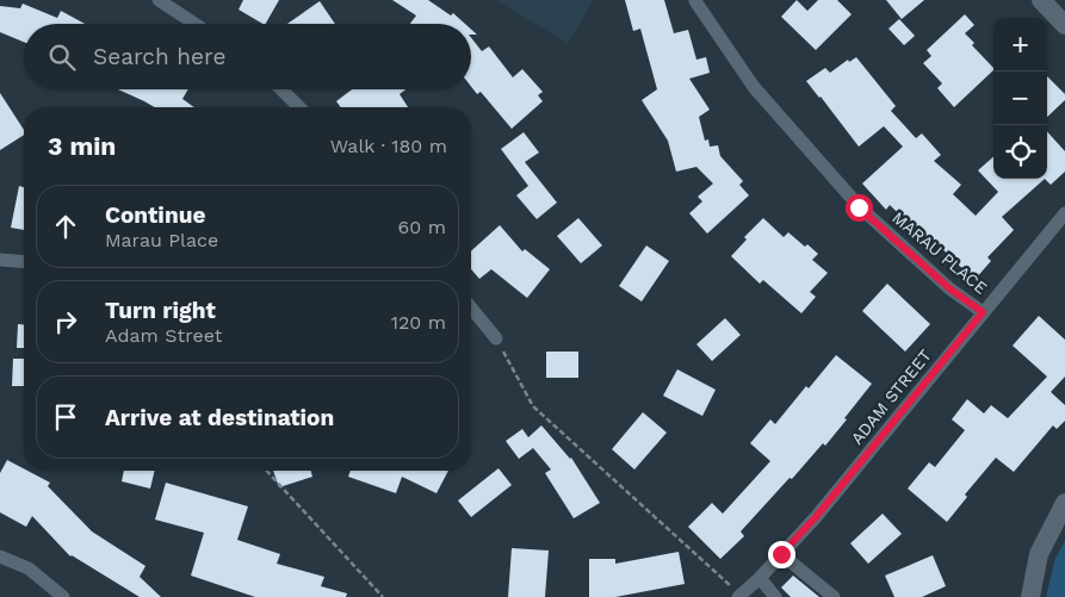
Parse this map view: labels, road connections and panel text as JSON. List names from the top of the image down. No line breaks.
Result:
{"streets":{"street":["MARAU PLACE","ADAM STREET"]},"crossings":[["MARAU PLACE","ADAM STREET"]],"page":{"map_buttons":["+","−"],"search":"Search here","heading":["3 min","Walk · 180 m"],"list":[["Continue","Marau Place","60 m"],["Turn right","Adam Street","120 m"],"Arrive at destination"]}}
